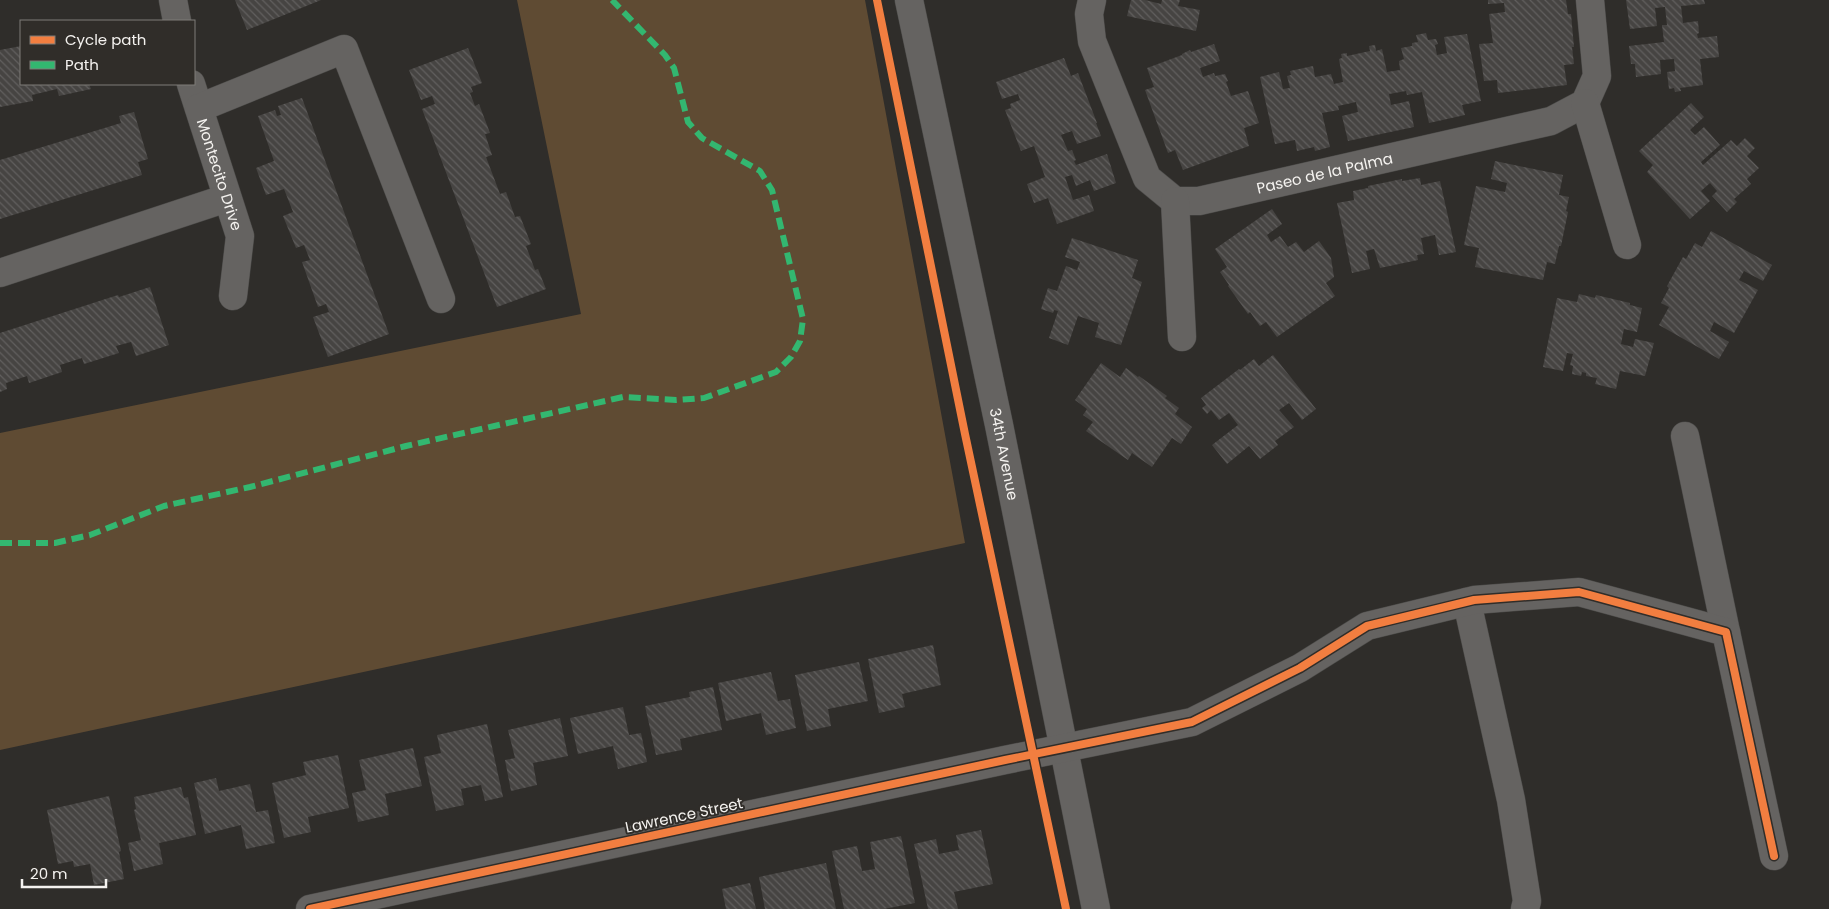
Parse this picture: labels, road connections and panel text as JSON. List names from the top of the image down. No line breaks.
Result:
{"streets":{"street":["Paseo de la Palma","Montecito Drive","34th Avenue","Lawrence Street"]},"crossings":[["34th Avenue","Lawrence Street"]],"legend":["Cycle path","Path"],"scale_bar":"20 m"}
